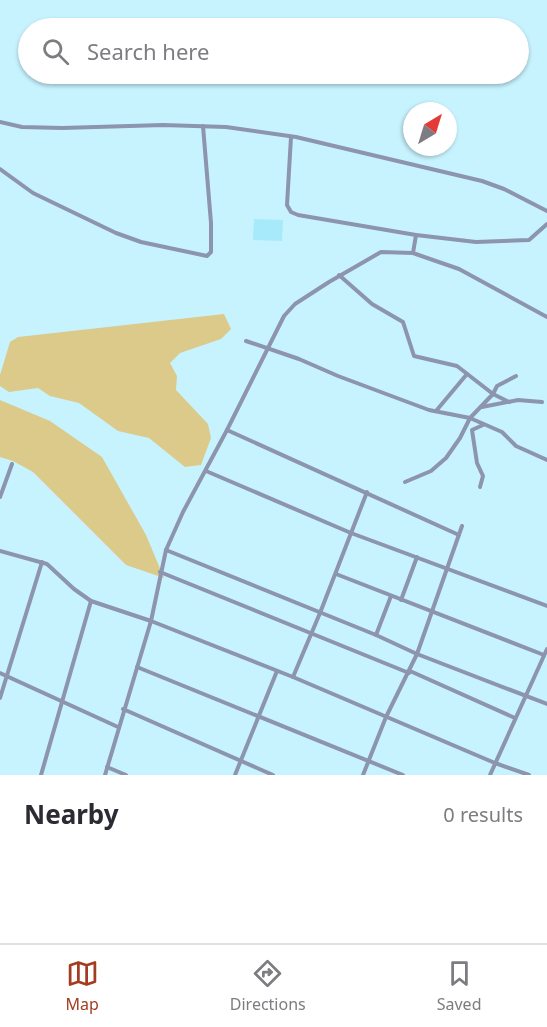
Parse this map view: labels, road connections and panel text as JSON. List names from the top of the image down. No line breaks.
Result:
{"north":"top right","page":{"search":"Search here","heading":["Nearby","0 results"],"nav":["Map","Directions","Saved"]}}
